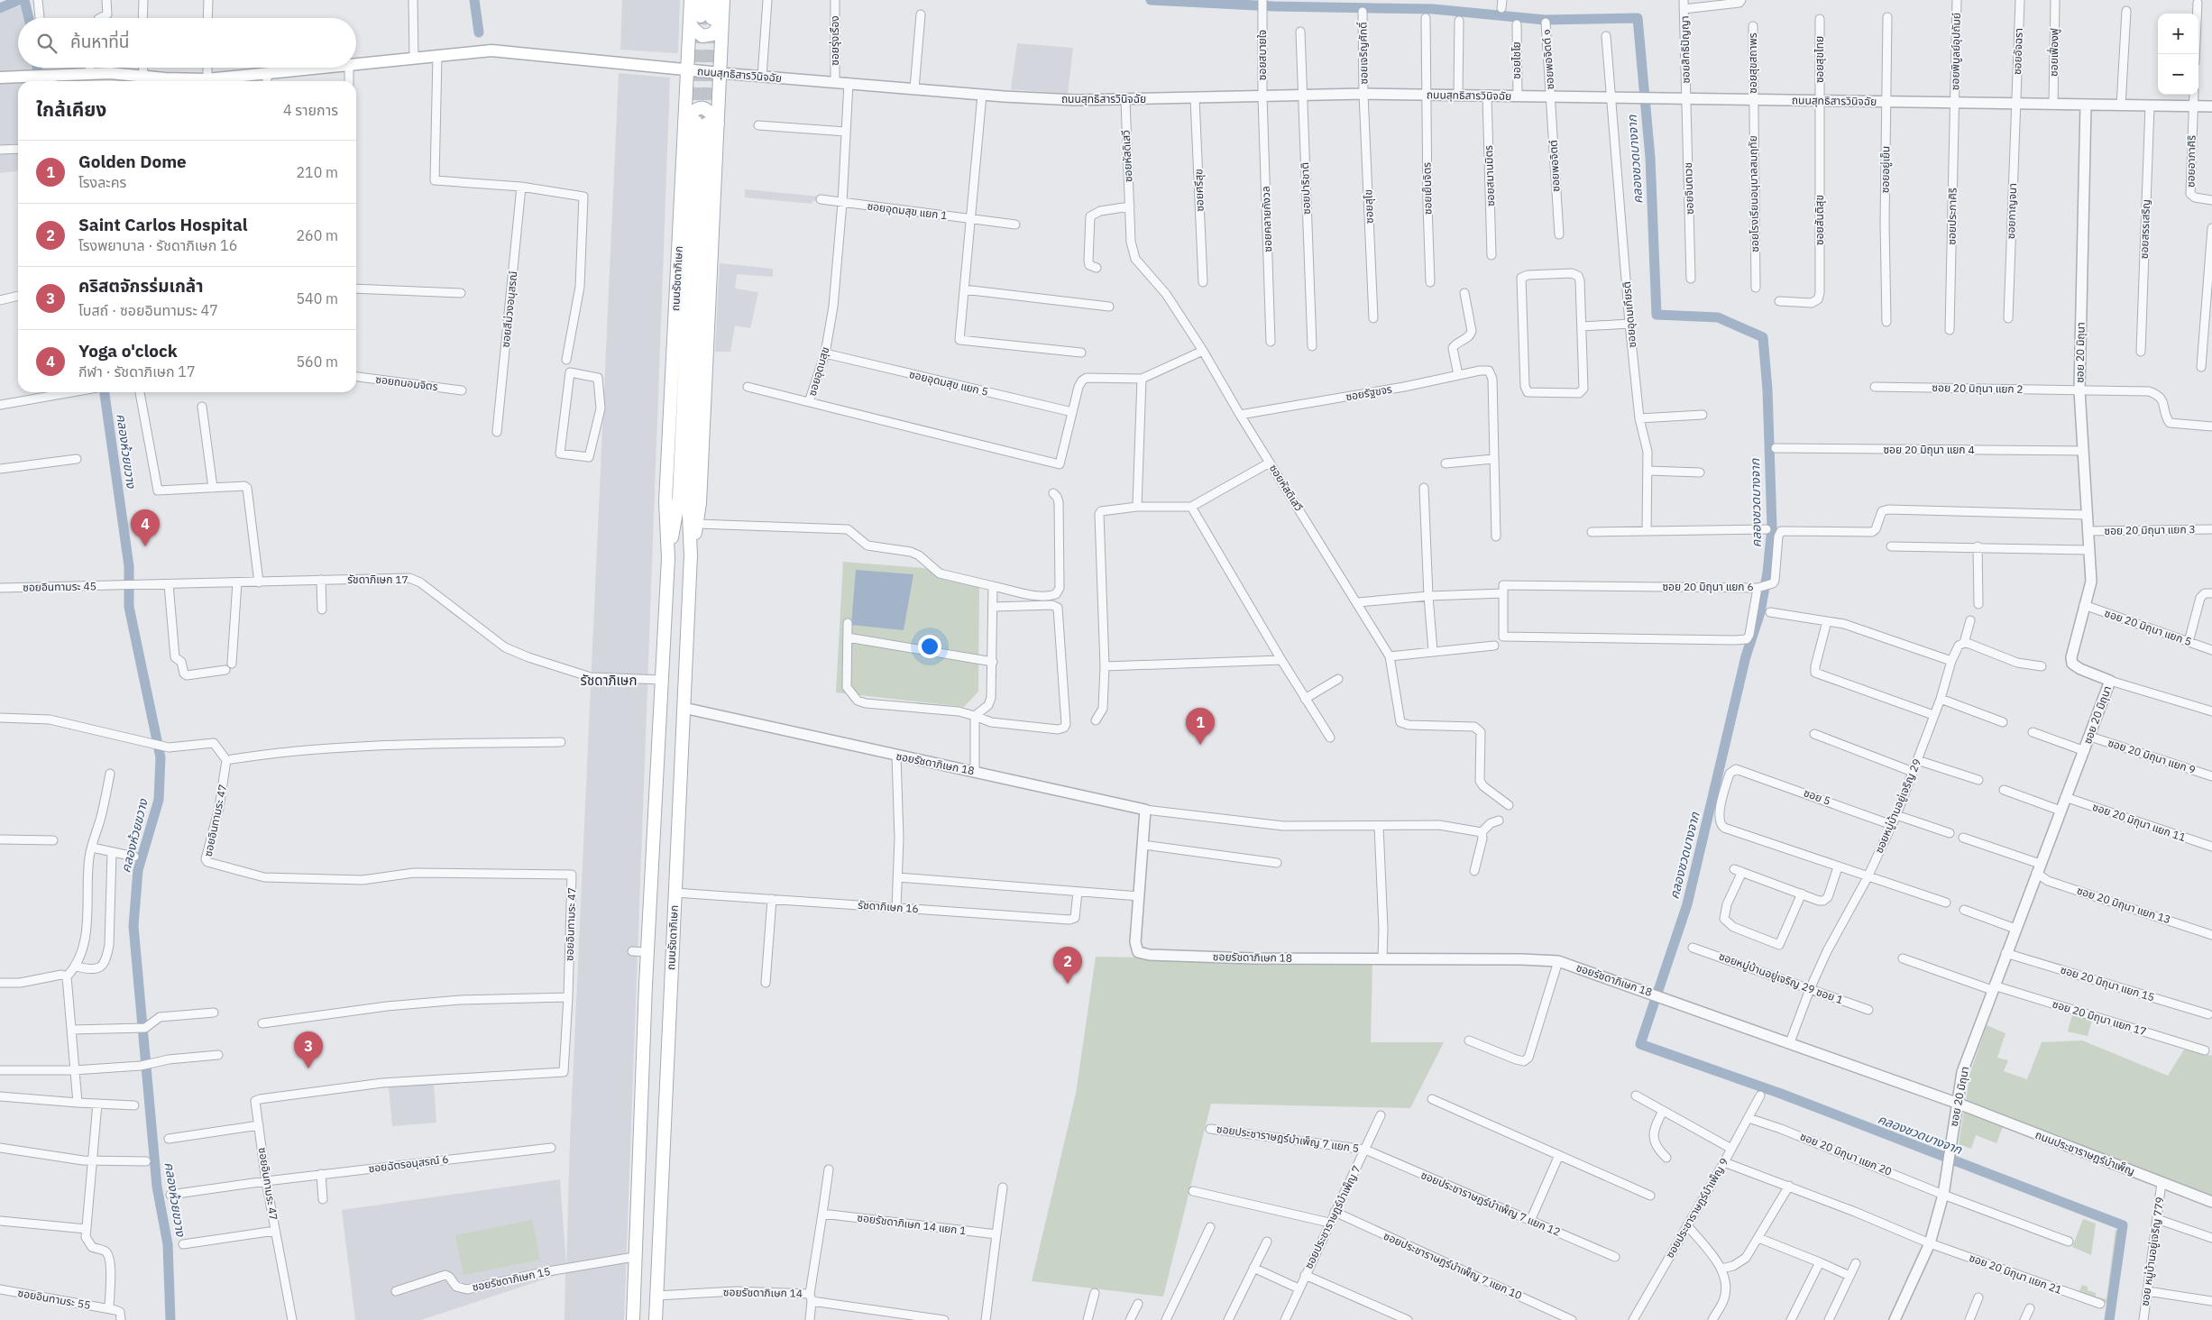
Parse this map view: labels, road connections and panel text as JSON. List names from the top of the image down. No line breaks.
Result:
{"streets":{"main road":["ถนนสุทธิสารวินิจฉัย","ถนนรัชดาภิเษก"],"street":["ซอยรุ่งเรือง","ซอยสิทธิปัญญา","ซอยพิบูลย์อุปถัมย์","ซอยอัจฉรา","ซอยเฟื่องฟู","ซอยเจริญศักดิ์","ซอยสบายใจ","ซอยพอจิตต์ ๑","ซอยสุขไทย","ซอยไชโย","ซอยสุขสถาพร","ซอยหัสดิเสวี","ซอยอาภาศิริ","ซอยพอจิตต์","ซอยอยู่เย็น","ซอยสมานมิตร","ซอยปาริชาติ","ซอยเย็นจิตร","ซอยจินตเวช","ซอยศรีสุข","ซอยโรงเรียนอนุบาลสมฤทัย","ซอยสุโข","ซอยอุดมสุข แยก 1","ซอยกาญจนา","ซอยประภาศิริ","ซอยคลายกังวล","ซอยสันติสุข","ซอยสรรเสริญ","ซอยสีม่วงอนุสรณ์","ซอยอุดมเกียรติ","ซอย 20 มิถุนา","ซอยอุดมสุข","ซอยถนอมจิตร","ซอยอุดมสุข แยก 5","ซอย 20 มิถุนา แยก 2","ซอยรัฐขจร","ซอย 20 มิถุนา แยก 4","ซอย 20 มิถุนา แยก 3","รัชดาภิเษก 17","ซอยอินทามระ 45","ซอย 20 มิถุนา แยก 6","ซอย 20 มิถุนา แยก 5","ซอย 20 มิถุนา แยก 9","ซอยรัชดาภิเษก 18","ซอย 5","ซอยหมู่บ้านอยู่เจริญ 29","ซอยอินทามระ 47","ซอย 20 มิถุนา แยก 11","ซอย 20 มิถุนา แยก 13","รัชดาภิเษก 16","ซอยหมู่บ้านอยู่เจริญ 29 ซอย 1","ซอย 20 มิถุนา แยก 15","ซอย 20 มิถุนา แยก 17","ซอยประชาราษฎร์บำเพ็ญ 7 แยก 5","ถนนประชาราษฎร์บำเพ็ญ","ซอย 20 มิถุนา แยก 20","ซอยฉัตรอนุสรณ์ 6","ซอยประชาราษฎร์บำเพ็ญ 7 แยก 12","ซอยประชาราษฎร์บำเพ็ญ 9","ซอยประชาราษฎร์บำเพ็ญ 7","ซอยรัชดาภิเษก 14 แยก 1","ซอย หมู่บ้านอยู่เจริญ 779","ซอยประชาราษฎร์บำเพ็ญ 7 แยก 10","ซอย 20 มิถุนา แยก 21","ซอยรัชดาภิเษก 15","ซอยรัชดาภิเษก 14","ซอยอินทามระ 55"]},"crossings":[["ซอยรุ่งเรือง","ถนนสุทธิสารวินิจฉัย"],["ซอยสิทธิปัญญา","ถนนสุทธิสารวินิจฉัย"],["ซอยสิทธิปัญญา","ซอยจินตเวช"],["ซอยพิบูลย์อุปถัมย์","ถนนสุทธิสารวินิจฉัย"],["ซอยพิบูลย์อุปถัมย์","ซอยประภาศิริ"],["ซอยอัจฉรา","ถนนสุทธิสารวินิจฉัย"],["ซอยอัจฉรา","ซอยกาญจนา"],["ซอยเฟื่องฟู","ถนนสุทธิสารวินิจฉัย"],["ซอยเจริญศักดิ์","ถนนสุทธิสารวินิจฉัย"],["ซอยเจริญศักดิ์","ซอยสุโข"],["ซอยสบายใจ","ถนนสุทธิสารวินิจฉัย"],["ซอยสบายใจ","ซอยคลายกังวล"],["ซอยพอจิตต์ ๑","ถนนสุทธิสารวินิจฉัย"],["ซอยพอจิตต์ ๑","ซอยพอจิตต์"],["ซอยสุขไทย","ถนนสุทธิสารวินิจฉัย"],["ซอยสุขไทย","ซอยสันติสุข"],["ซอยไชโย","ถนนสุทธิสารวินิจฉัย"],["ซอยสุขสถาพร","ถนนสุทธิสารวินิจฉัย"],["ซอยสุขสถาพร","ซอยโรงเรียนอนุบาลสมฤทัย"],["ถนนสุทธิสารวินิจฉัย","ซอยหัสดิเสวี"],["ถนนสุทธิสารวินิจฉัย","ซอยอาภาศิริ"],["ถนนสุทธิสารวินิจฉัย","ซอยพอจิตต์"],["ถนนสุทธิสารวินิจฉัย","ซอยอยู่เย็น"],["ถนนสุทธิสารวินิจฉัย","ซอยสมานมิตร"],["ถนนสุทธิสารวินิจฉัย","ซอยปาริชาติ"],["ถนนสุทธิสารวินิจฉัย","ซอยเย็นจิตร"],["ถนนสุทธิสารวินิจฉัย","ซอยจินตเวช"],["ถนนสุทธิสารวินิจฉัย","ซอยศรีสุข"],["ถนนสุทธิสารวินิจฉัย","ซอยโรงเรียนอนุบาลสมฤทัย"],["ถนนสุทธิสารวินิจฉัย","ซอยสุโข"],["ถนนสุทธิสารวินิจฉัย","ซอยกาญจนา"],["ถนนสุทธิสารวินิจฉัย","ซอยประภาศิริ"],["ถนนสุทธิสารวินิจฉัย","ซอยคลายกังวล"],["ถนนสุทธิสารวินิจฉัย","ซอยสันติสุข"],["ถนนสุทธิสารวินิจฉัย","ซอยสรรเสริญ"],["ถนนสุทธิสารวินิจฉัย","ถนนรัชดาภิเษก"],["ถนนสุทธิสารวินิจฉัย","ซอยอุดมเกียรติ"],["ถนนสุทธิสารวินิจฉัย","ซอย 20 มิถุนา"],["ถนนสุทธิสารวินิจฉัย","ซอยอุดมสุข"],["ซอยหัสดิเสวี","ซอยรัฐขจร"],["ซอยหัสดิเสวี","ซอย 20 มิถุนา แยก 6"],["ซอยอุดมสุข แยก 1","ซอยอุดมสุข"],["ถนนรัชดาภิเษก","รัชดาภิเษก 17"],["ถนนรัชดาภิเษก","ซอยรัชดาภิเษก 18"],["ถนนรัชดาภิเษก","รัชดาภิเษก 16"],["ถนนรัชดาภิเษก","ซอยรัชดาภิเษก 15"],["ถนนรัชดาภิเษก","ซอยรัชดาภิเษก 14"],["ซอย 20 มิถุนา","ซอย 20 มิถุนา แยก 2"],["ซอย 20 มิถุนา","ซอย 20 มิถุนา แยก 4"],["ซอย 20 มิถุนา","ซอย 20 มิถุนา แยก 3"],["ซอย 20 มิถุนา","ซอย 20 มิถุนา แยก 6"],["ซอย 20 มิถุนา","ซอย 20 มิถุนา แยก 5"],["ซอย 20 มิถุนา","ซอย 20 มิถุนา แยก 9"],["ซอย 20 มิถุนา","ซอยรัชดาภิเษก 18"],["ซอย 20 มิถุนา","ซอย 20 มิถุนา แยก 11"],["ซอย 20 มิถุนา","ซอย 20 มิถุนา แยก 13"],["ซอย 20 มิถุนา","ซอย 20 มิถุนา แยก 15"],["ซอย 20 มิถุนา","ซอย 20 มิถุนา แยก 17"],["ซอย 20 มิถุนา","ถนนประชาราษฎร์บำเพ็ญ"],["ซอย 20 มิถุนา","ซอย 20 มิถุนา แยก 20"],["ซอย 20 มิถุนา","ซอย 20 มิถุนา แยก 21"],["ซอยอุดมสุข","ซอยอุดมสุข แยก 5"],["รัชดาภิเษก 17","ซอยอินทามระ 45"],["ซอยรัชดาภิเษก 18","ซอยหมู่บ้านอยู่เจริญ 29"],["ซอยรัชดาภิเษก 18","ถนนประชาราษฎร์บำเพ็ญ"],["ซอย 5","ซอยหมู่บ้านอยู่เจริญ 29"],["ซอยหมู่บ้านอยู่เจริญ 29","ซอยหมู่บ้านอยู่เจริญ 29 ซอย 1"],["ซอยอินทามระ 47","ซอยฉัตรอนุสรณ์ 6"],["ซอยประชาราษฎร์บำเพ็ญ 7 แยก 5","ซอยประชาราษฎร์บำเพ็ญ 7 แยก 12"],["ซอยประชาราษฎร์บำเพ็ญ 7 แยก 5","ซอยประชาราษฎร์บำเพ็ญ 7"],["ถนนประชาราษฎร์บำเพ็ญ","ซอย หมู่บ้านอยู่เจริญ 779"],["ซอย 20 มิถุนา แยก 20","ซอยประชาราษฎร์บำเพ็ญ 9"],["ซอยประชาราษฎร์บำเพ็ญ 7 แยก 12","ซอยประชาราษฎร์บำเพ็ญ 7"],["ซอยประชาราษฎร์บำเพ็ญ 9","ซอย 20 มิถุนา แยก 21"],["ซอยประชาราษฎร์บำเพ็ญ 7","ซอยประชาราษฎร์บำเพ็ญ 7 แยก 10"]],"districts":["รัชดาภิเษก"],"water":["คลองชวดบางจาก","คลองห้วยขวาง"],"page":{"map_buttons":["+","−"],"search":"ค้นหาที่นี่","heading":["ใกล้เคียง","4 รายการ"],"list":[{"mark":"1","name":"Golden Dome","note":"โรงละคร","value":"210 m"},{"mark":"2","name":"Saint Carlos Hospital","note":"โรงพยาบาล · รัชดาภิเษก 16","value":"260 m"},{"mark":"3","name":"คริสตจักรร่มเกล้า","note":"โบสถ์ · ซอยอินทามระ 47","value":"540 m"},{"mark":"4","name":"Yoga o'clock","note":"กีฬา · รัชดาภิเษก 17","value":"560 m"}],"pins":["4","1","2","3"]}}
